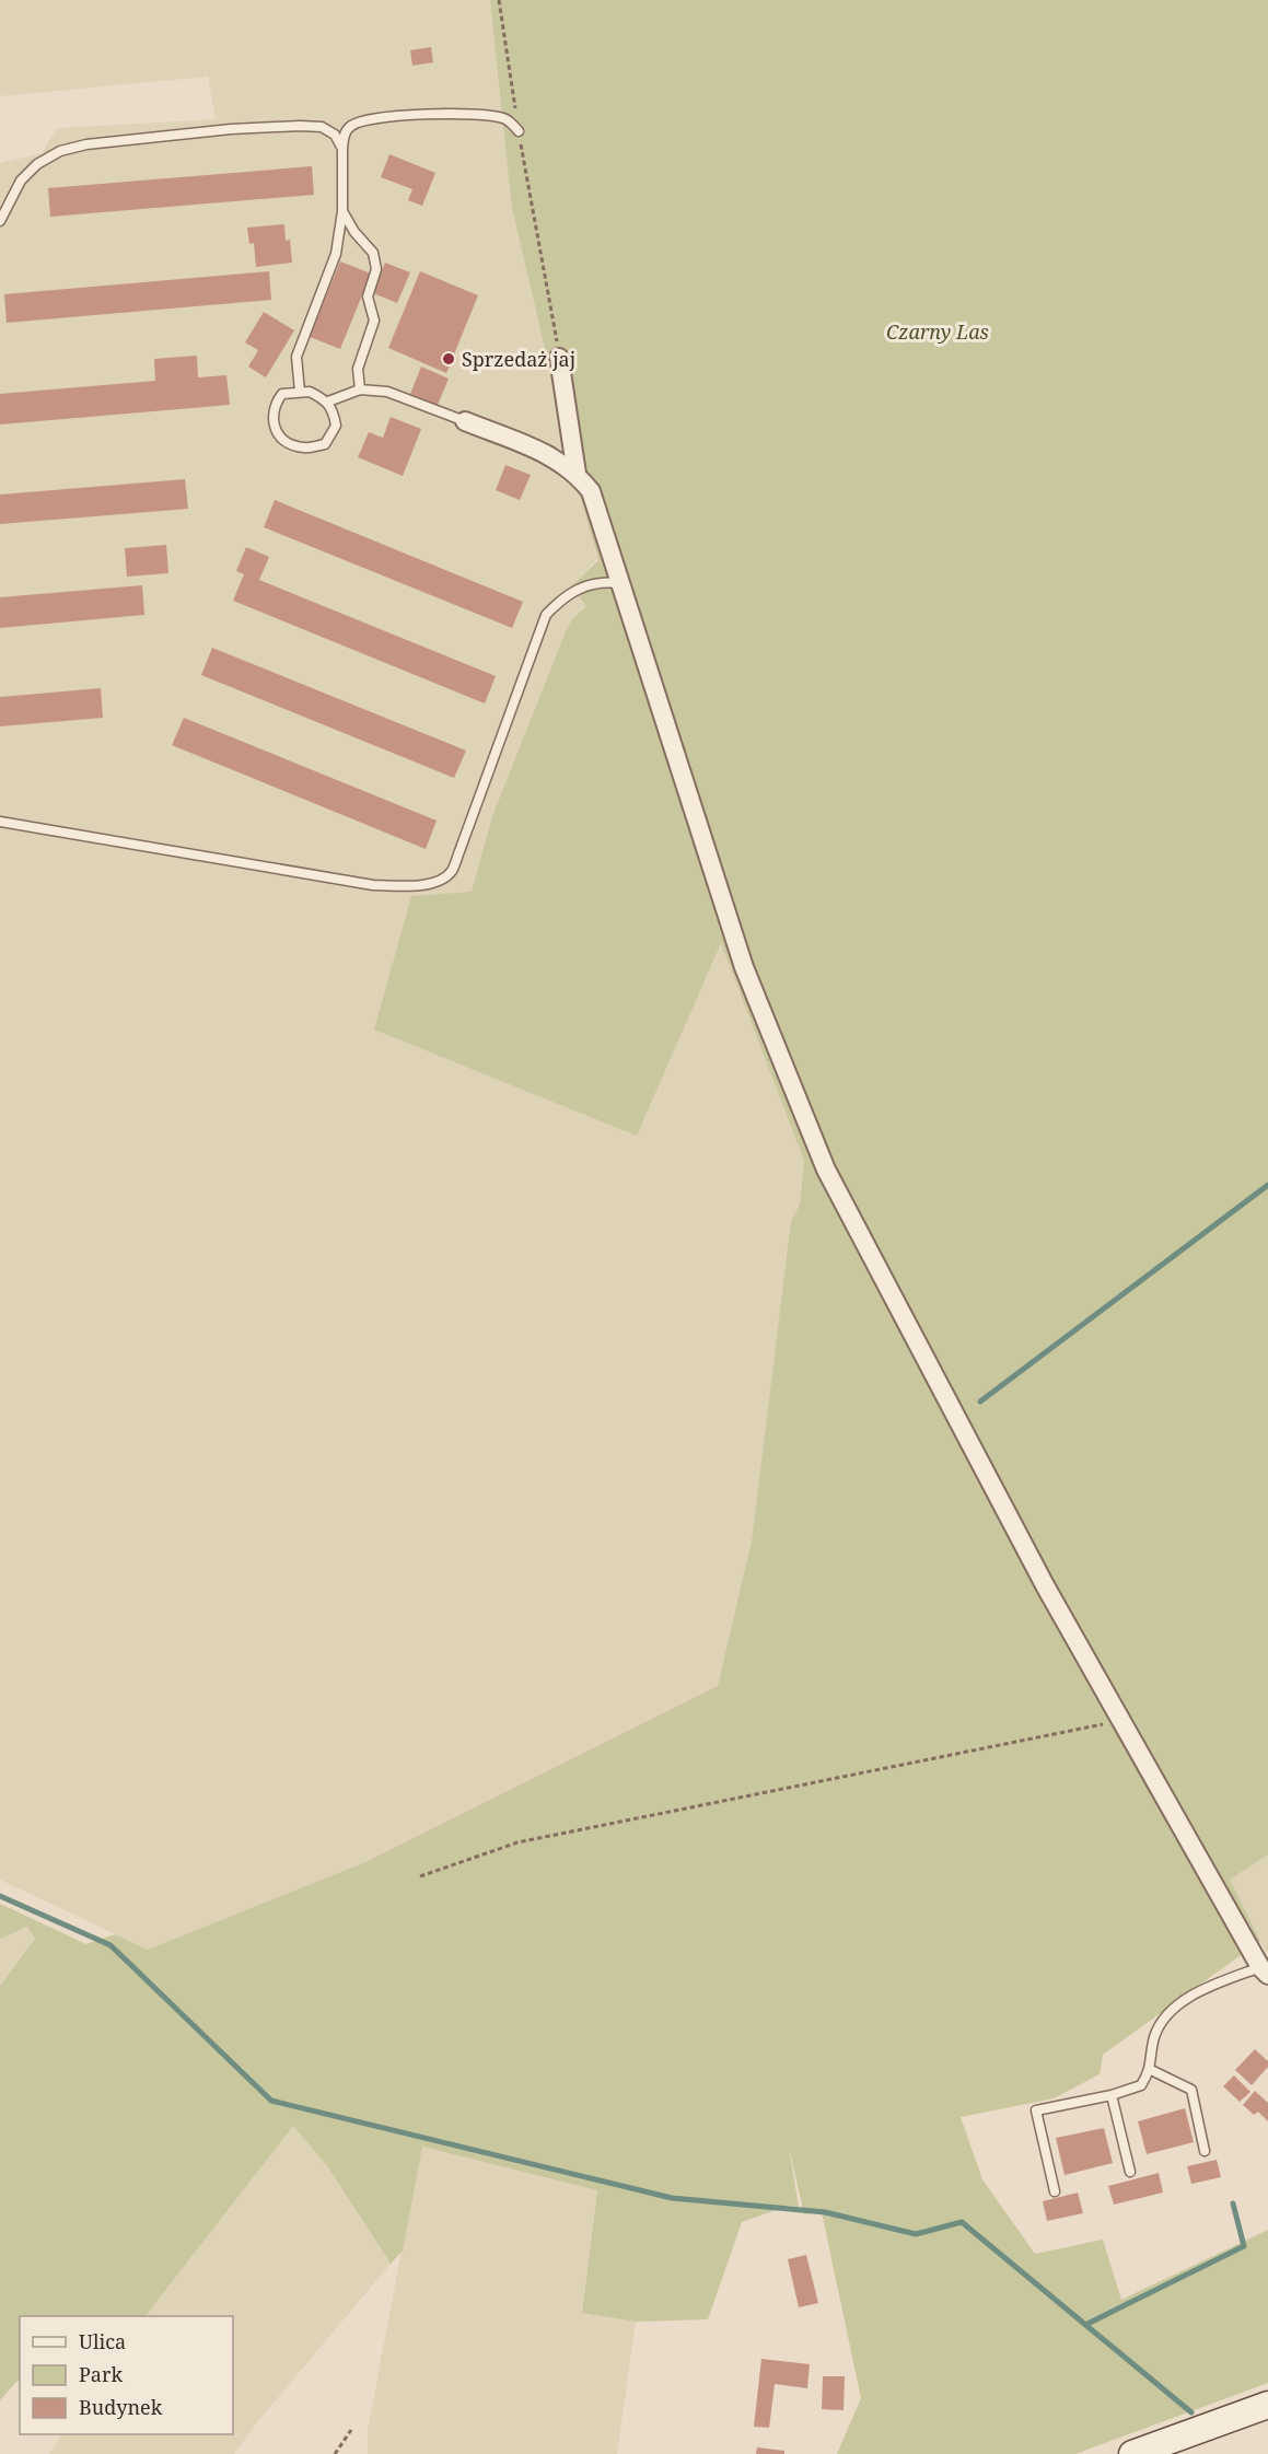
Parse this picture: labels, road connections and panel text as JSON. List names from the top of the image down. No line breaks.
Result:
{"parks":["Czarny Las"],"places":["Sprzedaż jaj"],"legend":["Ulica","Park","Budynek"]}
